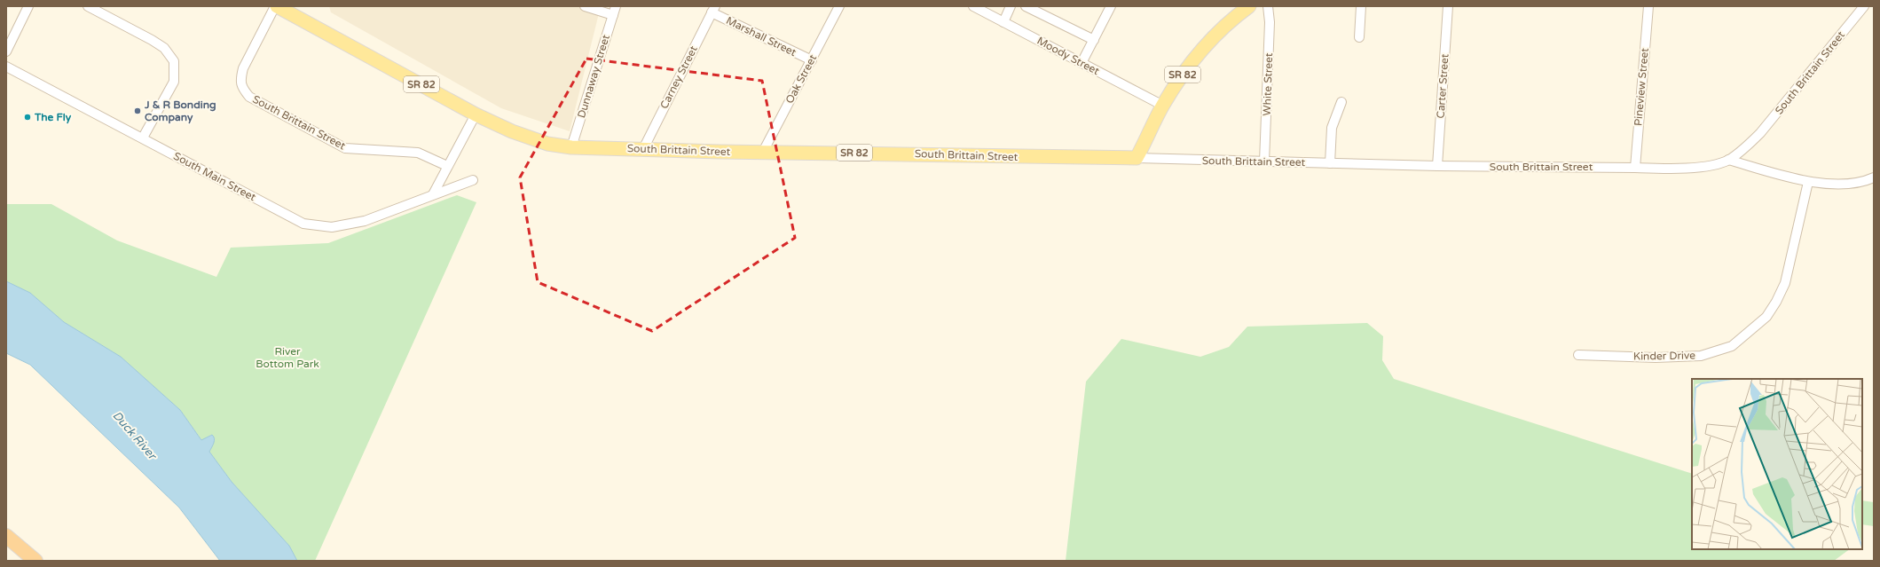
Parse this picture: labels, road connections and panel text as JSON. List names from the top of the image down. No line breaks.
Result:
{"streets":{"main road":["South Brittain Street","SR 82"],"street":["Marshall Street","Moody Street","Dunnaway Street","Carney Street","Oak Street","White Street","Carter Street","Pineview Street","South Main Street","Kinder Drive"]},"crossings":[["Marshall Street","Carney Street"],["Marshall Street","Oak Street"],["Moody Street","SR 82"],["South Brittain Street","SR 82"],["South Brittain Street","Dunnaway Street"],["South Brittain Street","Carney Street"],["South Brittain Street","Oak Street"],["South Brittain Street","White Street"],["South Brittain Street","Carter Street"],["South Brittain Street","Pineview Street"],["SR 82","Dunnaway Street"]],"water":["Duck River"],"parks":["River Bottom Park"],"places":["J & R Bonding Company","The Fly"]}
